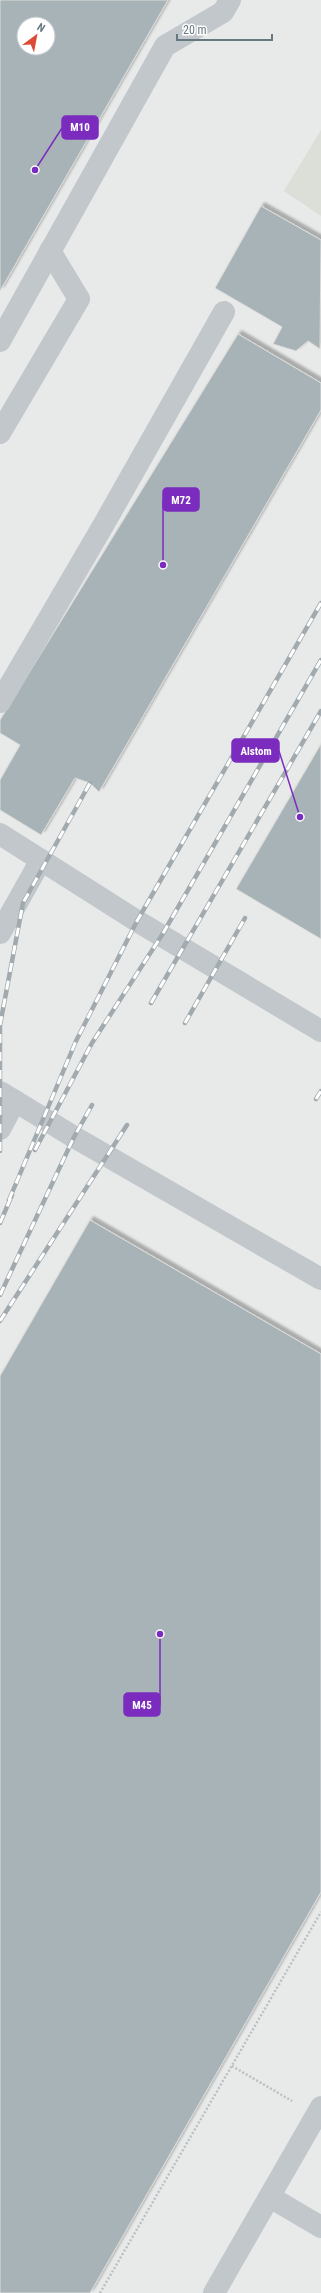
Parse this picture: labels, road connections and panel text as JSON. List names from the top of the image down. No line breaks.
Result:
{"places":["M10","M72","Alstom","M45"],"scale_bar":"20 m","north":"top right"}
